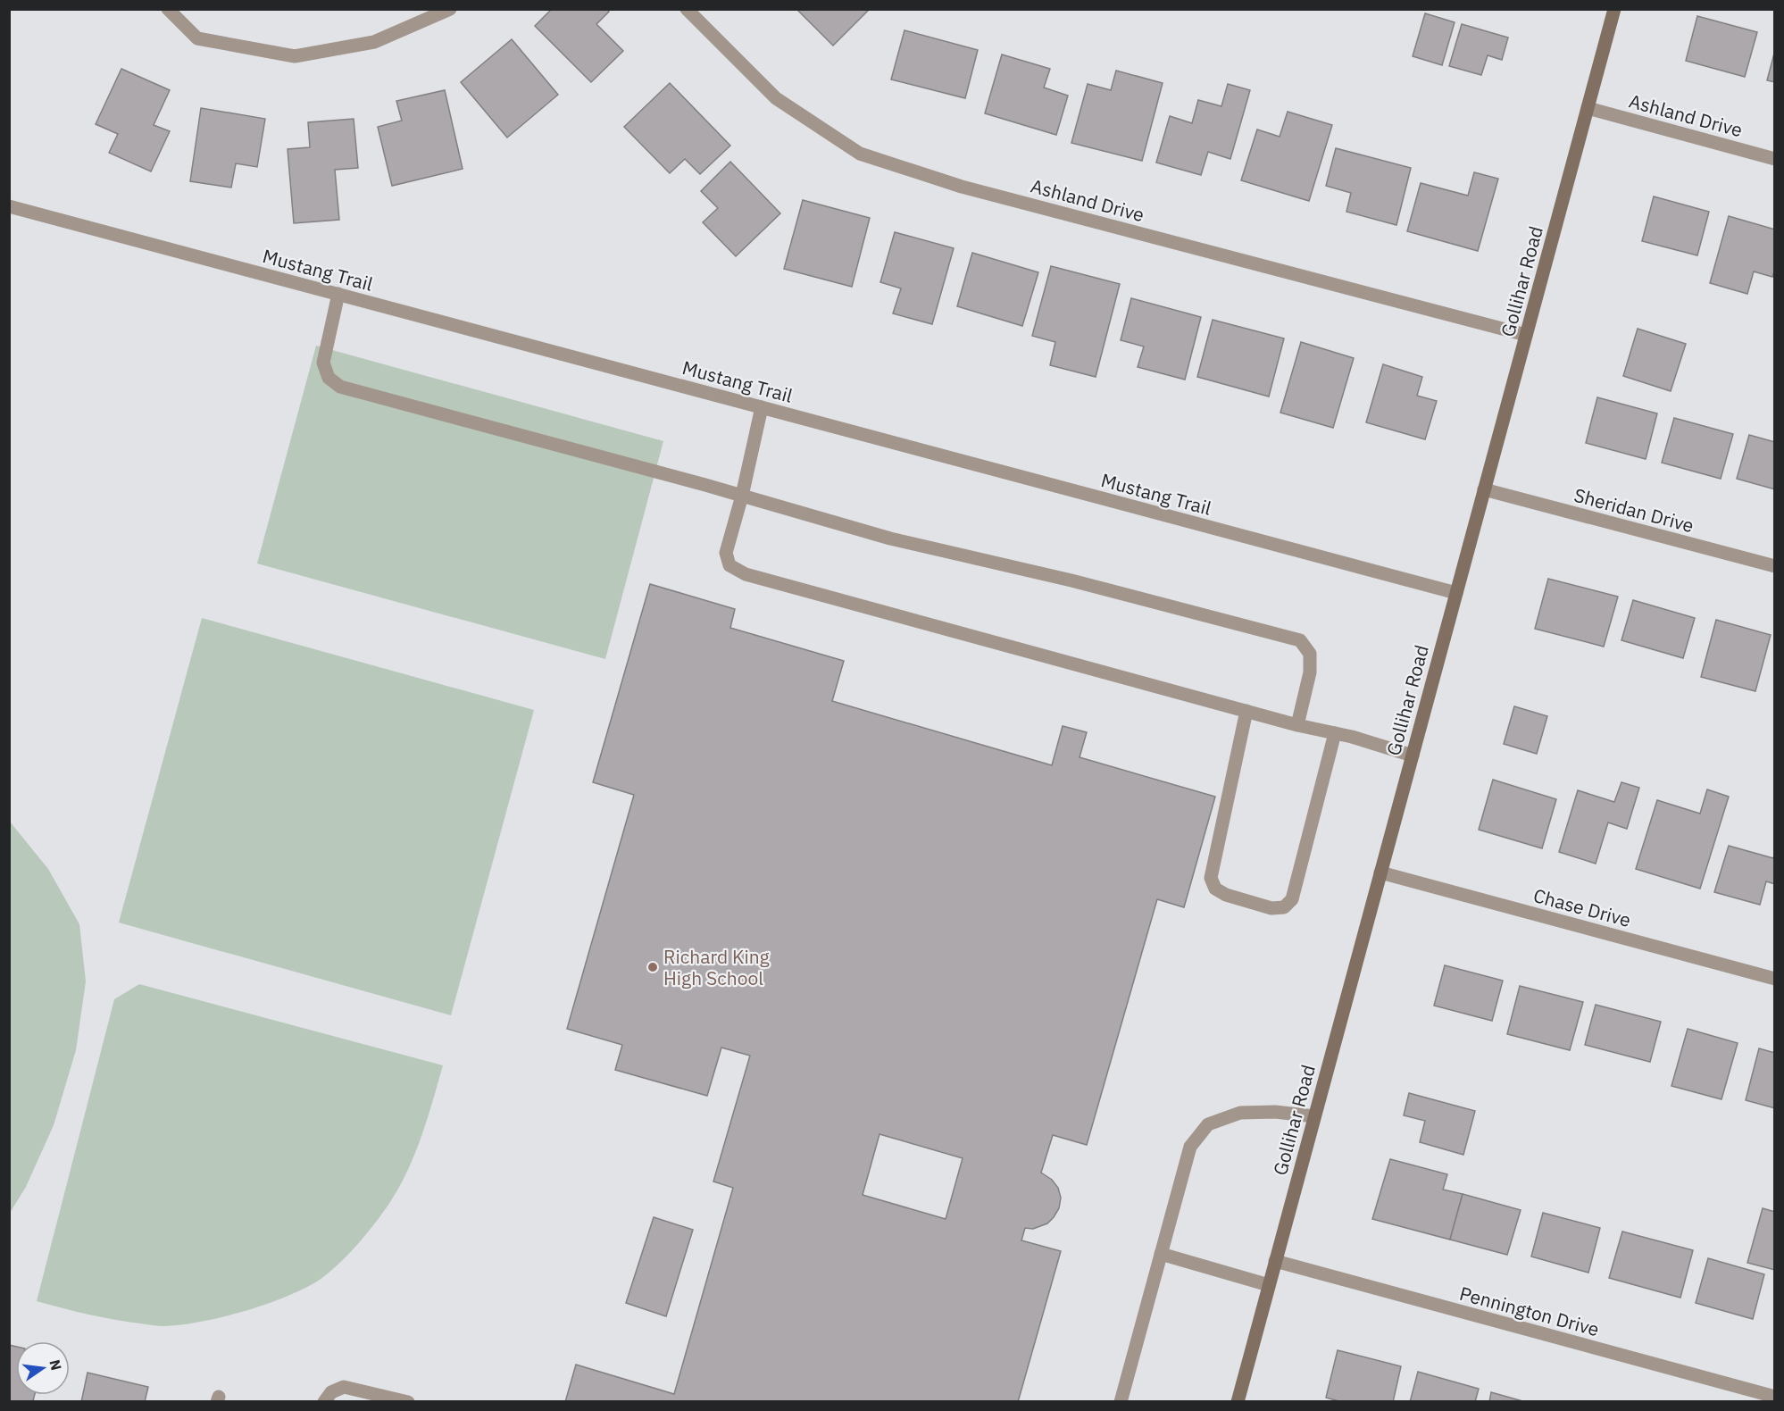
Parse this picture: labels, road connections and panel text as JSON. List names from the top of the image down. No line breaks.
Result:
{"streets":{"street":["Ashland Drive","Mustang Trail","Gollihar Road","Sheridan Drive","Chase Drive","Pennington Drive"]},"crossings":[["Ashland Drive","Gollihar Road"],["Mustang Trail","Gollihar Road"],["Gollihar Road","Sheridan Drive"],["Gollihar Road","Chase Drive"],["Gollihar Road","Pennington Drive"]],"places":["Richard King High School"],"north":"right"}
